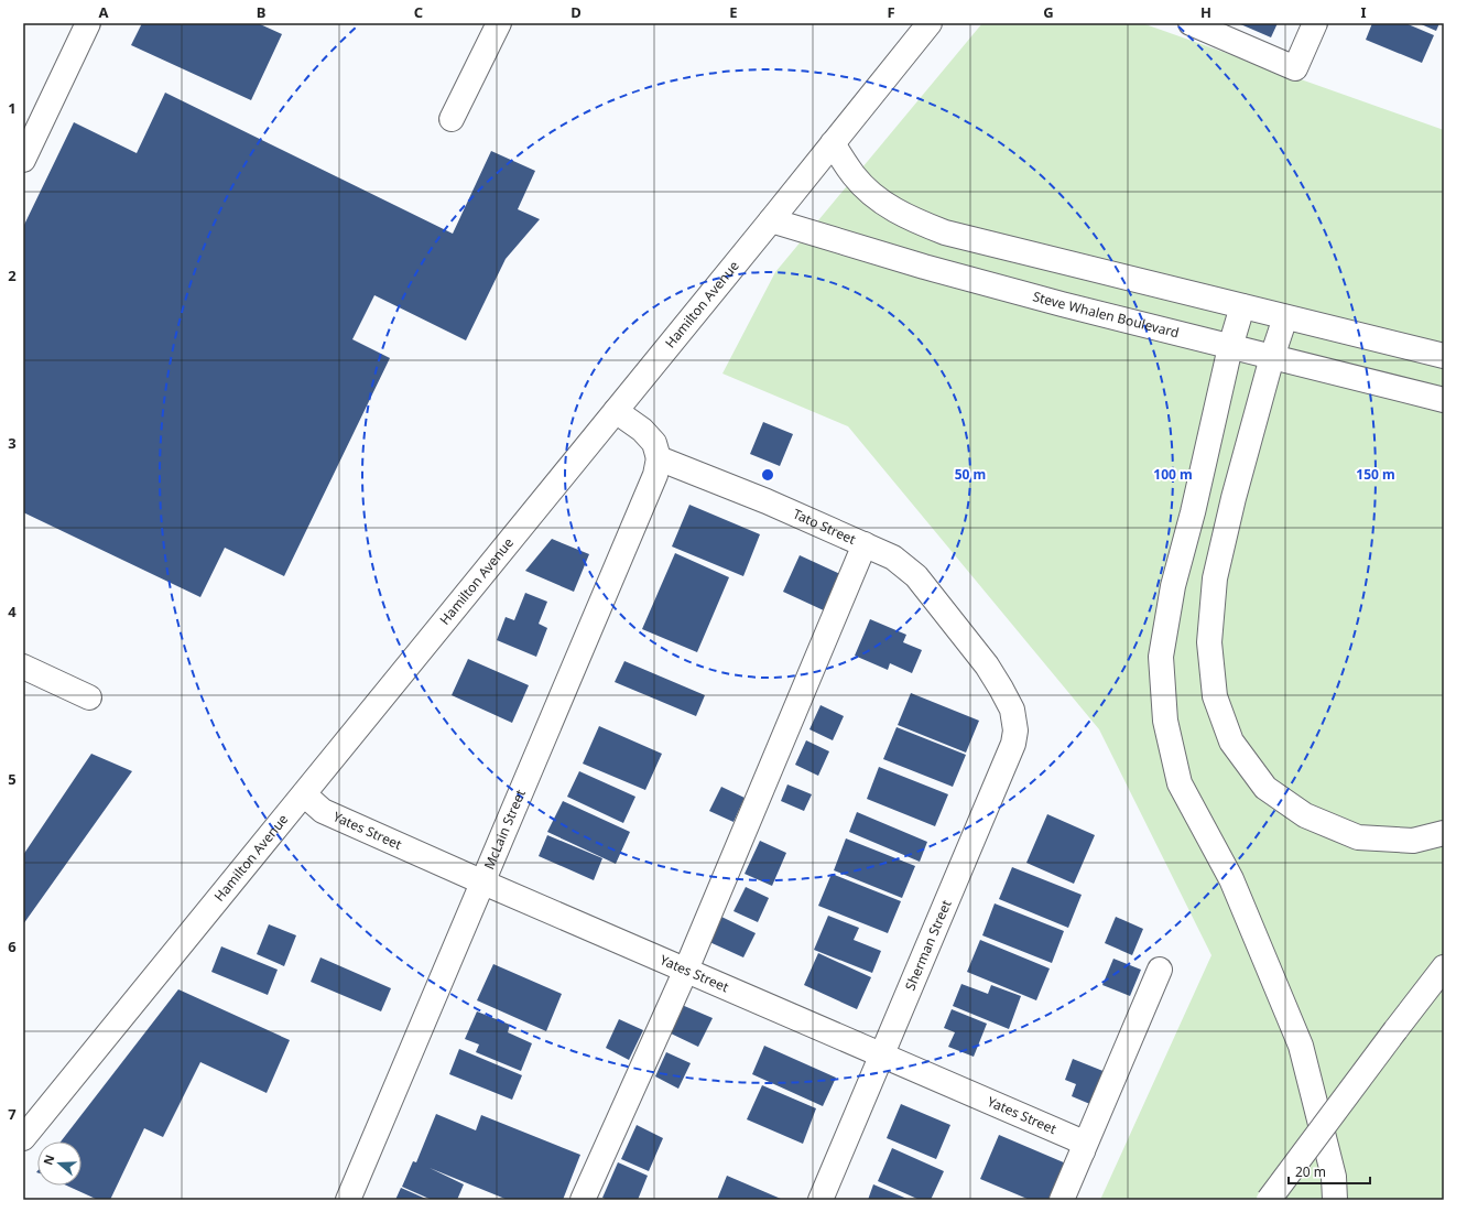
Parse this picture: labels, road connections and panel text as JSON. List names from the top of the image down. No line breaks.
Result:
{"streets":{"main road":["Hamilton Avenue","Steve Whalen Boulevard","Tato Street","McLain Street","Yates Street","Sherman Street"]},"crossings":[["Hamilton Avenue","Steve Whalen Boulevard"],["Hamilton Avenue","Yates Street"],["Tato Street","McLain Street"],["Tato Street","Sherman Street"],["McLain Street","Yates Street"],["Yates Street","Sherman Street"]],"scale_bar":"20 m","north":"left","grid":{"columns":["A","B","C","D","E","F","G","H","I"],"rows":["1","2","3","4","5","6","7"]},"rings":["50 m","100 m","150 m"]}
